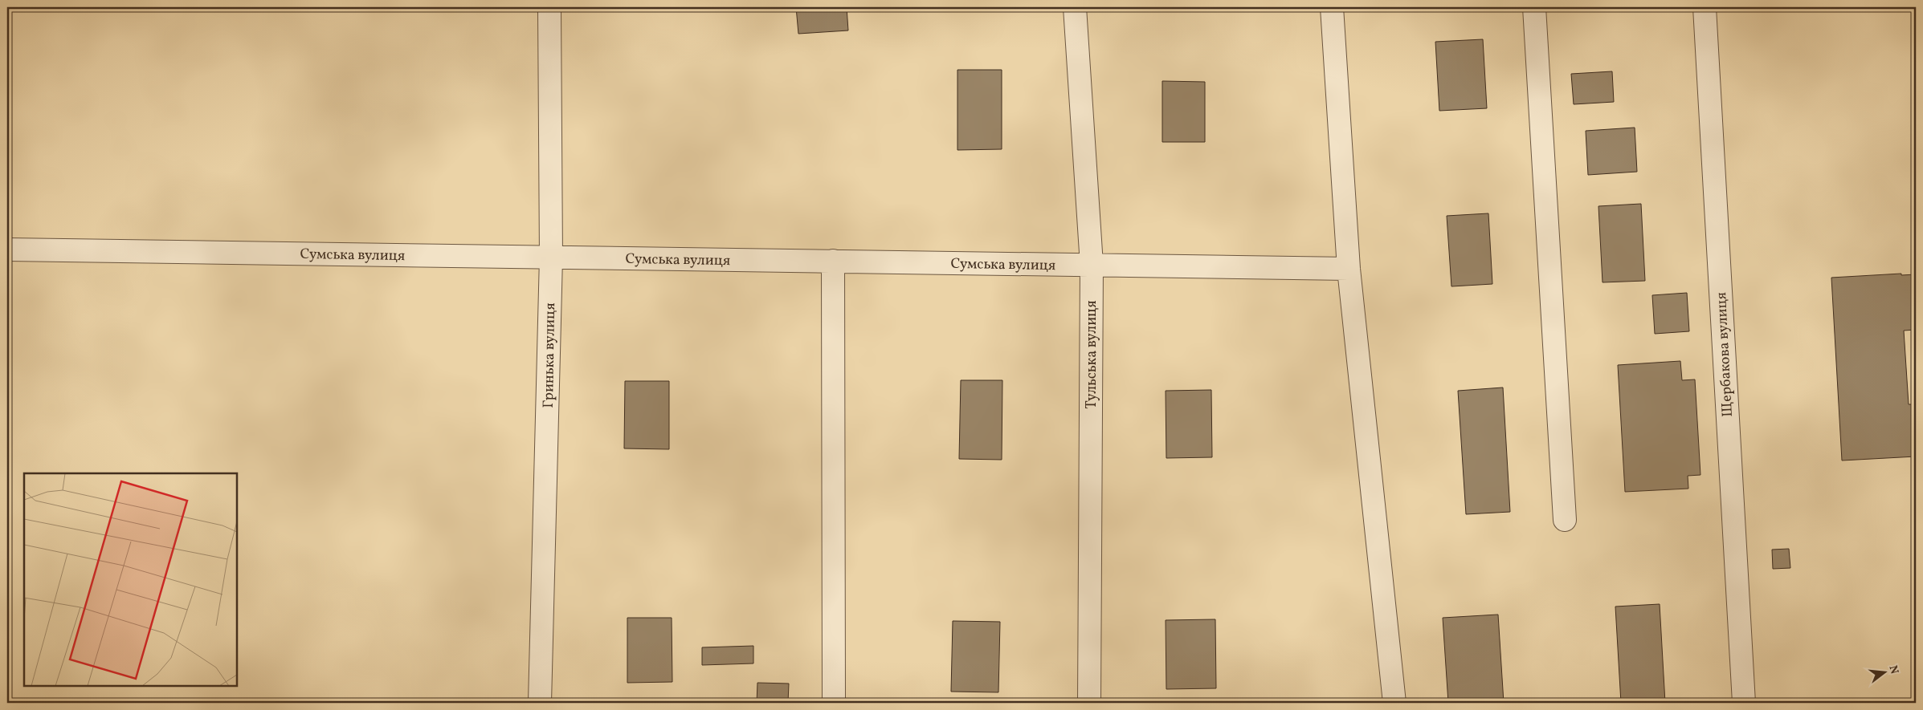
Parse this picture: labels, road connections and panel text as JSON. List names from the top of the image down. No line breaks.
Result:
{"streets":{"street":["Сумська вулиця","Тульська вулиця","Щербакова вулиця","Гринька вулиця"]},"crossings":[["Сумська вулиця","Тульська вулиця"],["Сумська вулиця","Гринька вулиця"]],"north":"right"}
